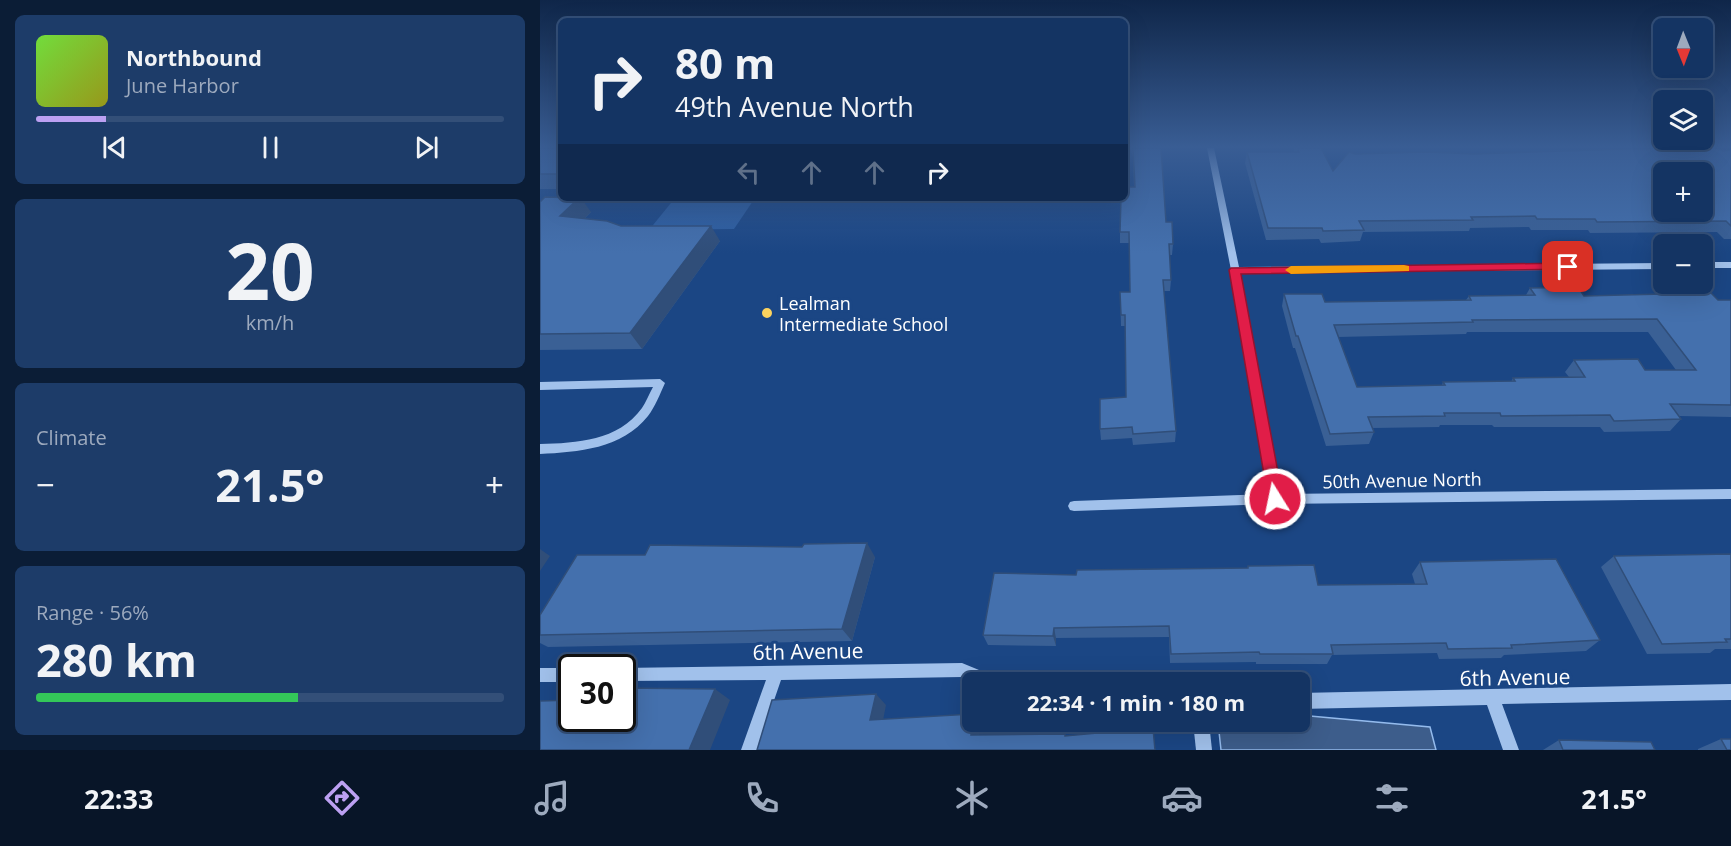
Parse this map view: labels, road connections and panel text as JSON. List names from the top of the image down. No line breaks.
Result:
{"streets":{"street":["50th Avenue North","6th Avenue"]},"places":["Lealman Intermediate School"],"north":"bottom","page":{"map_buttons":["+","−"],"turn":["80 m","49th Avenue North"],"song":["Northbound","June Harbor"],"tile":[["20","km/h"],"Climate",["Range · 56%","280 km"]],"heat":["−","21.5°","+"],"limit":"30","trip":"22:34 · 1 min · 180 m","tabs":["22:33","21.5°"]}}
